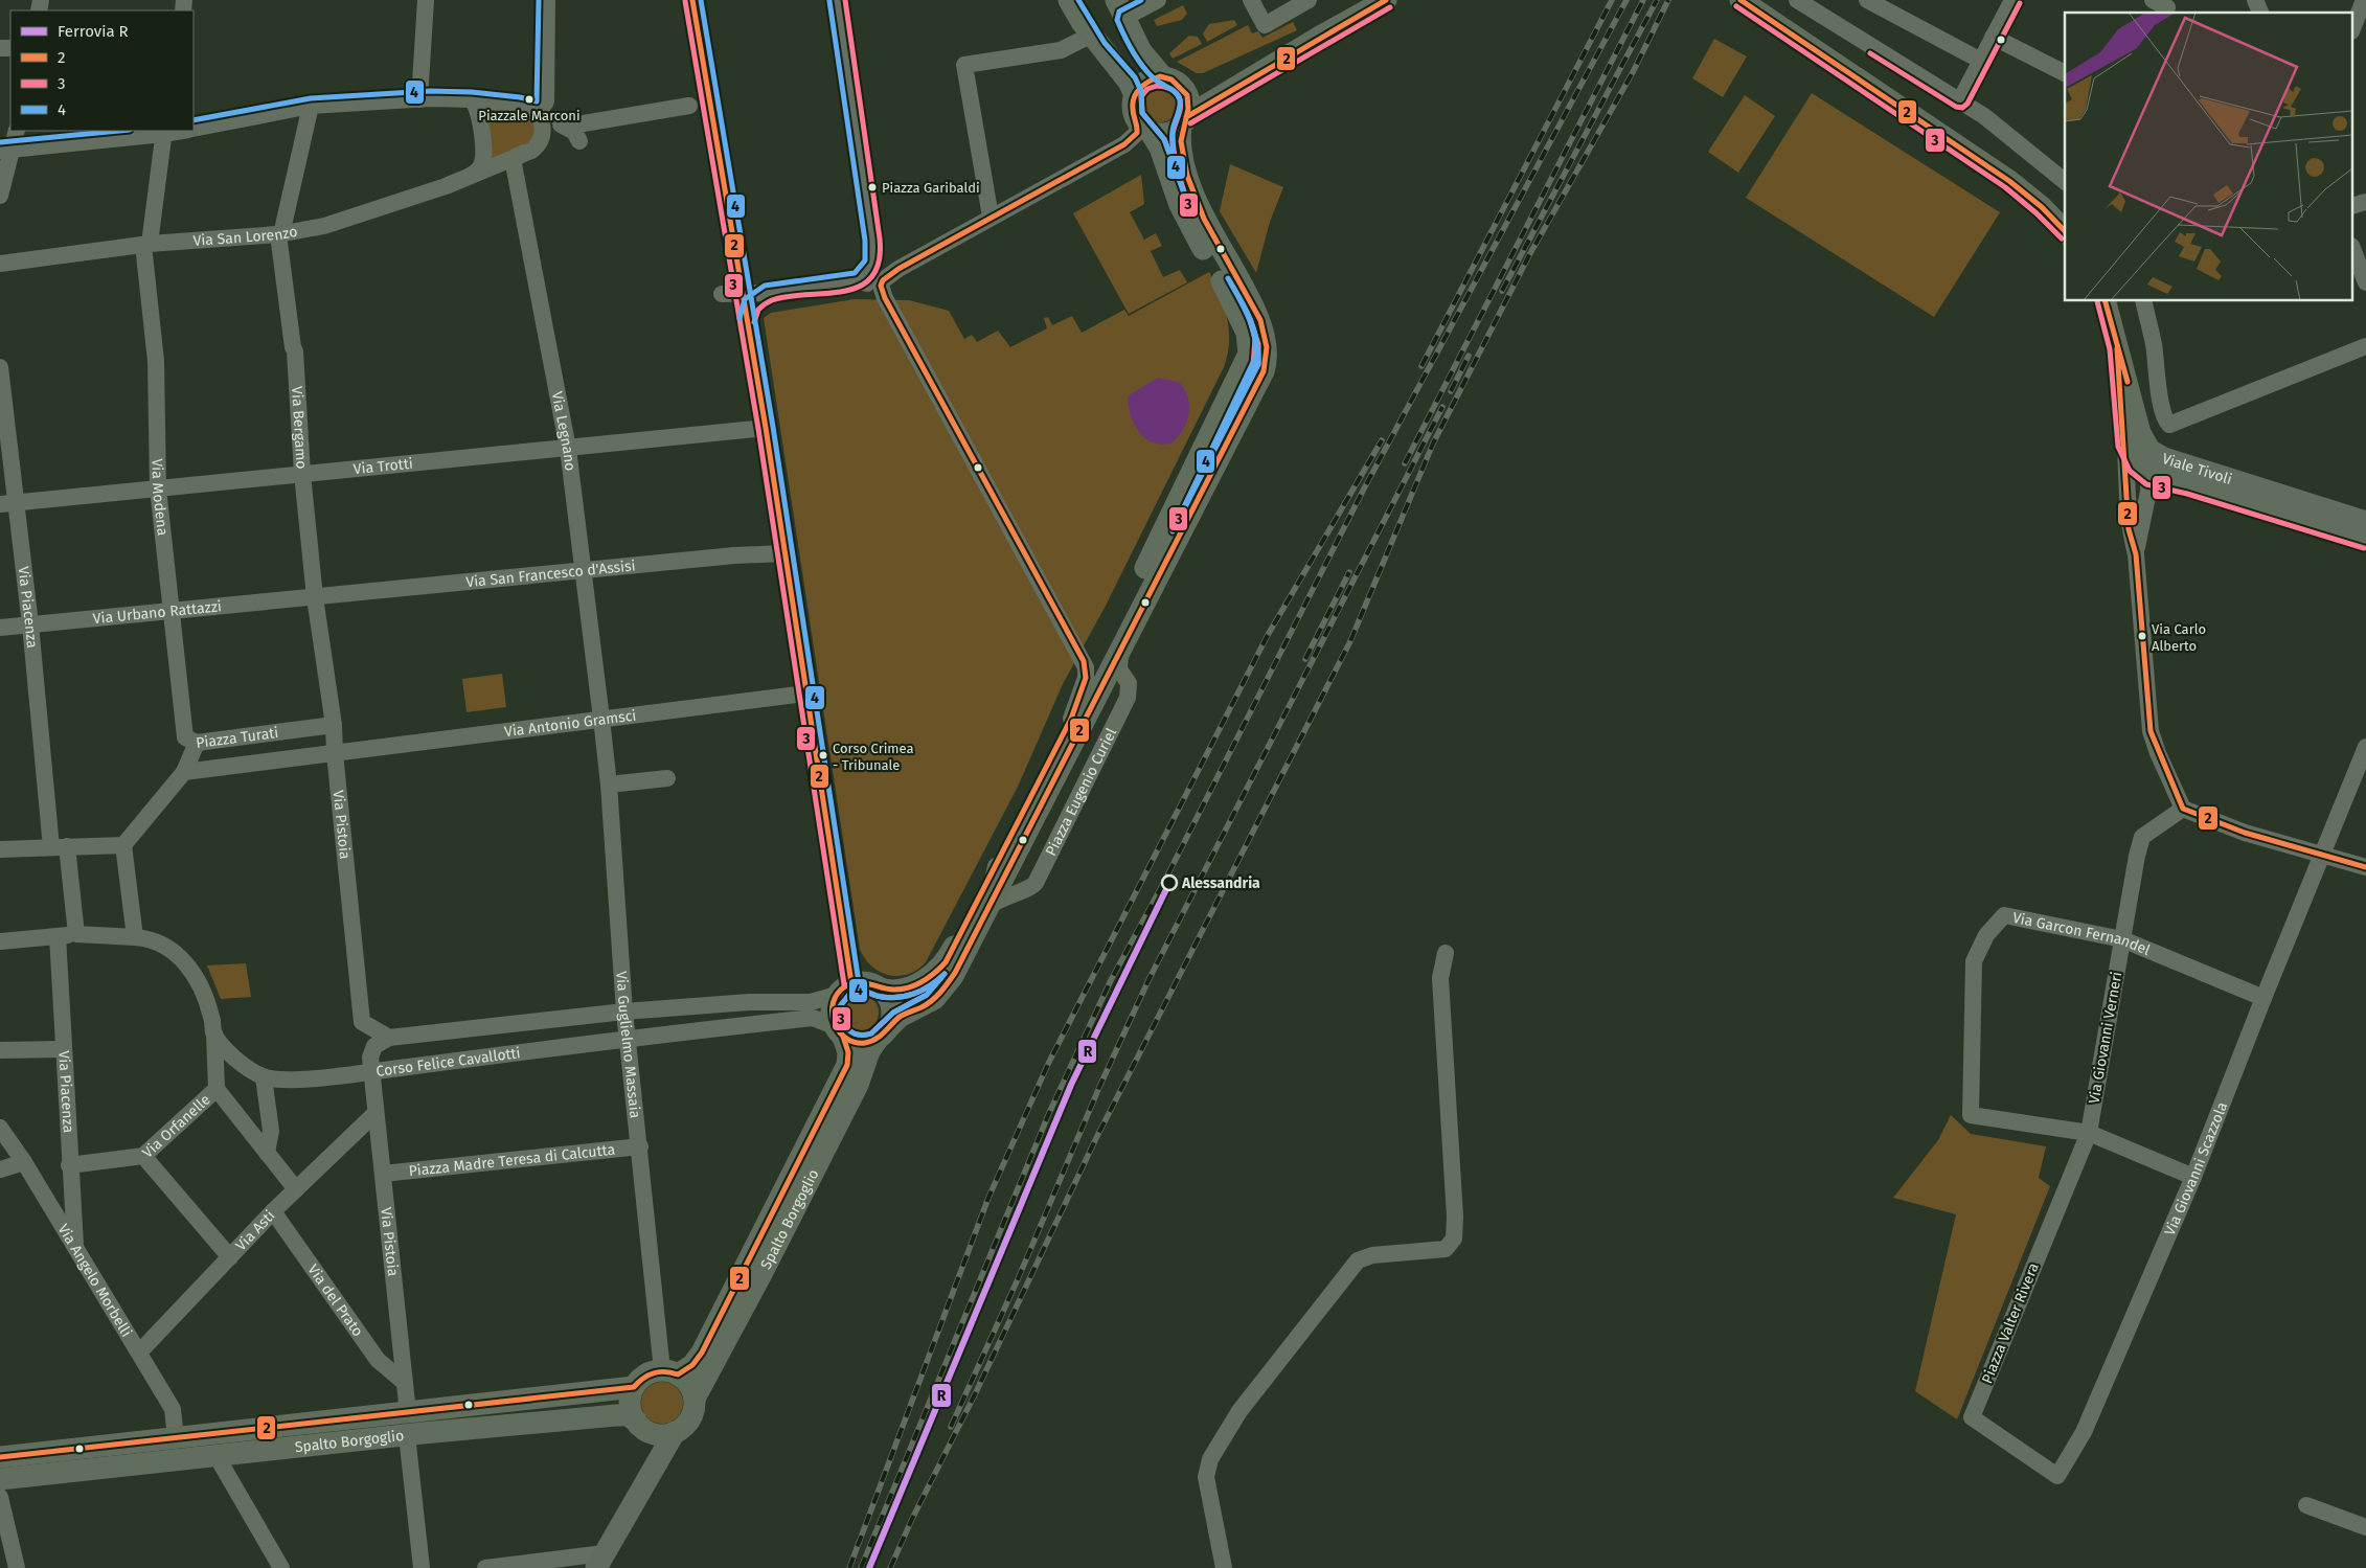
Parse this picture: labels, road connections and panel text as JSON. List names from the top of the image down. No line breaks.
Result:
{"streets":{"main road":["Viale Tivoli","Spalto Borgoglio"],"street":["Via San Lorenzo","Via Bergamo","Via Legnano","Via Trotti","Via Modena","Via San Francesco d'Assisi","Via Piacenza","Via Urbano Rattazzi","Via Antonio Gramsci","Piazza Turati","Piazza Eugenio Curiel","Via Pistoia","Via Garcon Fernandel","Via Giovanni Verneri","Via Guglielmo Massaia","Corso Felice Cavallotti","Via Orfanelle","Piazza Madre Teresa di Calcutta","Via Giovanni Scazzola","Via Asti","Via Angelo Morbelli","Via del Prato","Piazza Valter Rivera"]},"crossings":[["Via San Lorenzo","Via Bergamo"],["Via San Lorenzo","Via Legnano"],["Via San Lorenzo","Via Modena"],["Via Bergamo","Via Trotti"],["Via Bergamo","Via San Francesco d'Assisi"],["Via Bergamo","Via Urbano Rattazzi"],["Via Bergamo","Via Antonio Gramsci"],["Via Bergamo","Piazza Turati"],["Via Bergamo","Via Pistoia"],["Via Legnano","Via Trotti"],["Via Legnano","Via San Francesco d'Assisi"],["Via Legnano","Via Antonio Gramsci"],["Via Legnano","Via Guglielmo Massaia"],["Via Trotti","Via Modena"],["Via Trotti","Via Piacenza"],["Via Modena","Via Urbano Rattazzi"],["Via Modena","Piazza Turati"],["Via San Francesco d'Assisi","Via Urbano Rattazzi"],["Via Piacenza","Via Urbano Rattazzi"],["Via Piacenza","Corso Felice Cavallotti"],["Via Piacenza","Via Orfanelle"],["Via Piacenza","Via Angelo Morbelli"],["Via Antonio Gramsci","Piazza Turati"],["Via Antonio Gramsci","Via Pistoia"],["Via Antonio Gramsci","Via Guglielmo Massaia"],["Piazza Turati","Via Pistoia"],["Piazza Eugenio Curiel","Spalto Borgoglio"],["Via Pistoia","Corso Felice Cavallotti"],["Via Pistoia","Piazza Madre Teresa di Calcutta"],["Via Pistoia","Spalto Borgoglio"],["Via Pistoia","Via Asti"],["Via Pistoia","Via del Prato"],["Via Garcon Fernandel","Via Giovanni Verneri"],["Via Garcon Fernandel","Via Giovanni Scazzola"],["Via Garcon Fernandel","Piazza Valter Rivera"],["Via Giovanni Verneri","Piazza Valter Rivera"],["Via Guglielmo Massaia","Corso Felice Cavallotti"],["Via Guglielmo Massaia","Piazza Madre Teresa di Calcutta"],["Via Guglielmo Massaia","Spalto Borgoglio"],["Corso Felice Cavallotti","Spalto Borgoglio"],["Via Giovanni Scazzola","Piazza Valter Rivera"],["Spalto Borgoglio","Via Angelo Morbelli"],["Via Asti","Via Angelo Morbelli"],["Via Asti","Via del Prato"]],"places":["Piazzale Marconi","Piazza Garibaldi","Via Carlo Alberto","Corso Crimea - Tribunale","Alessandria"],"lines":["transit line 2","transit line 3","transit line 4","rail line R"],"legend":["Ferrovia R","2","3","4"]}
